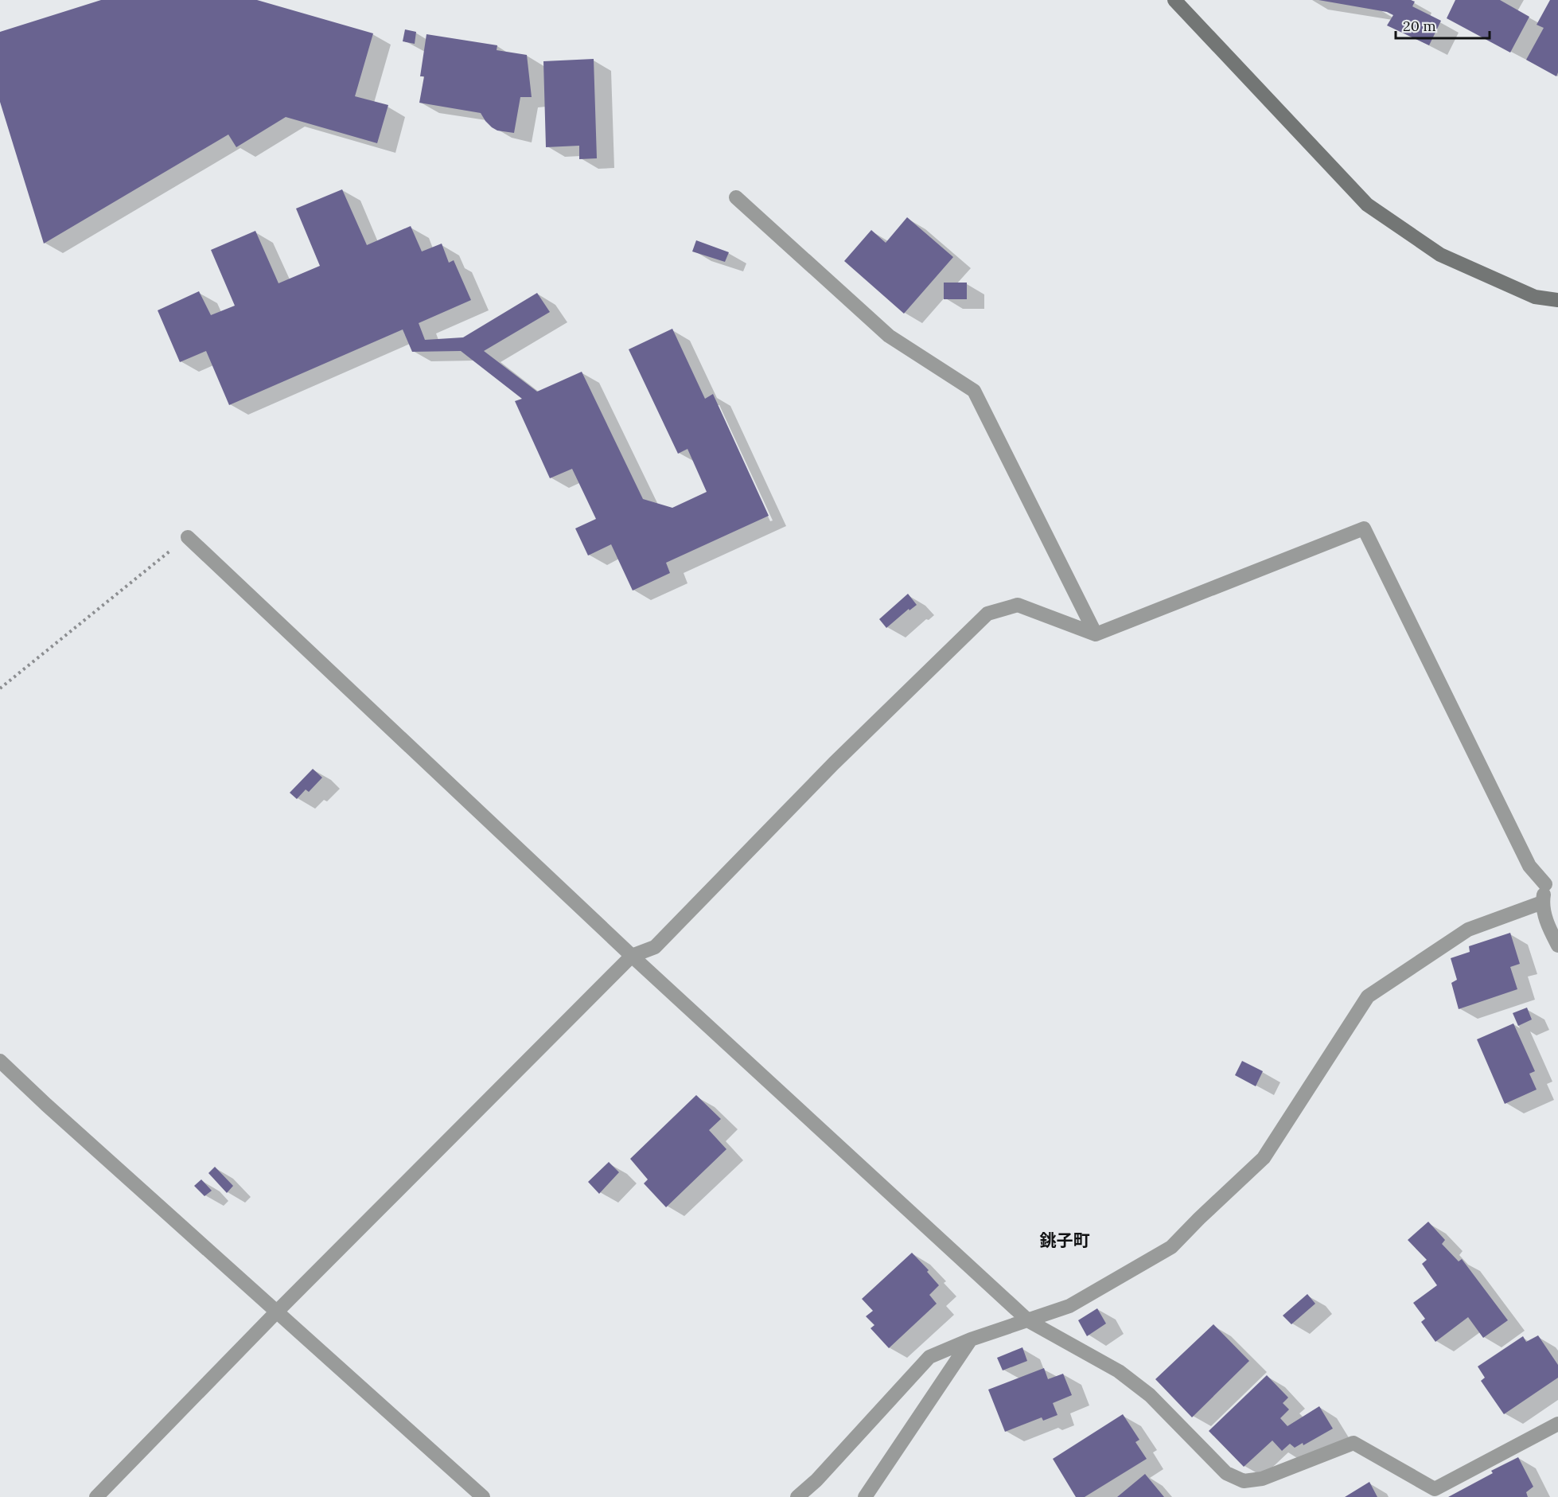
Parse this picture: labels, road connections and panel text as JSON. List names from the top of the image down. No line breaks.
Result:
{"districts":["銚子町"],"scale_bar":"20 m"}
